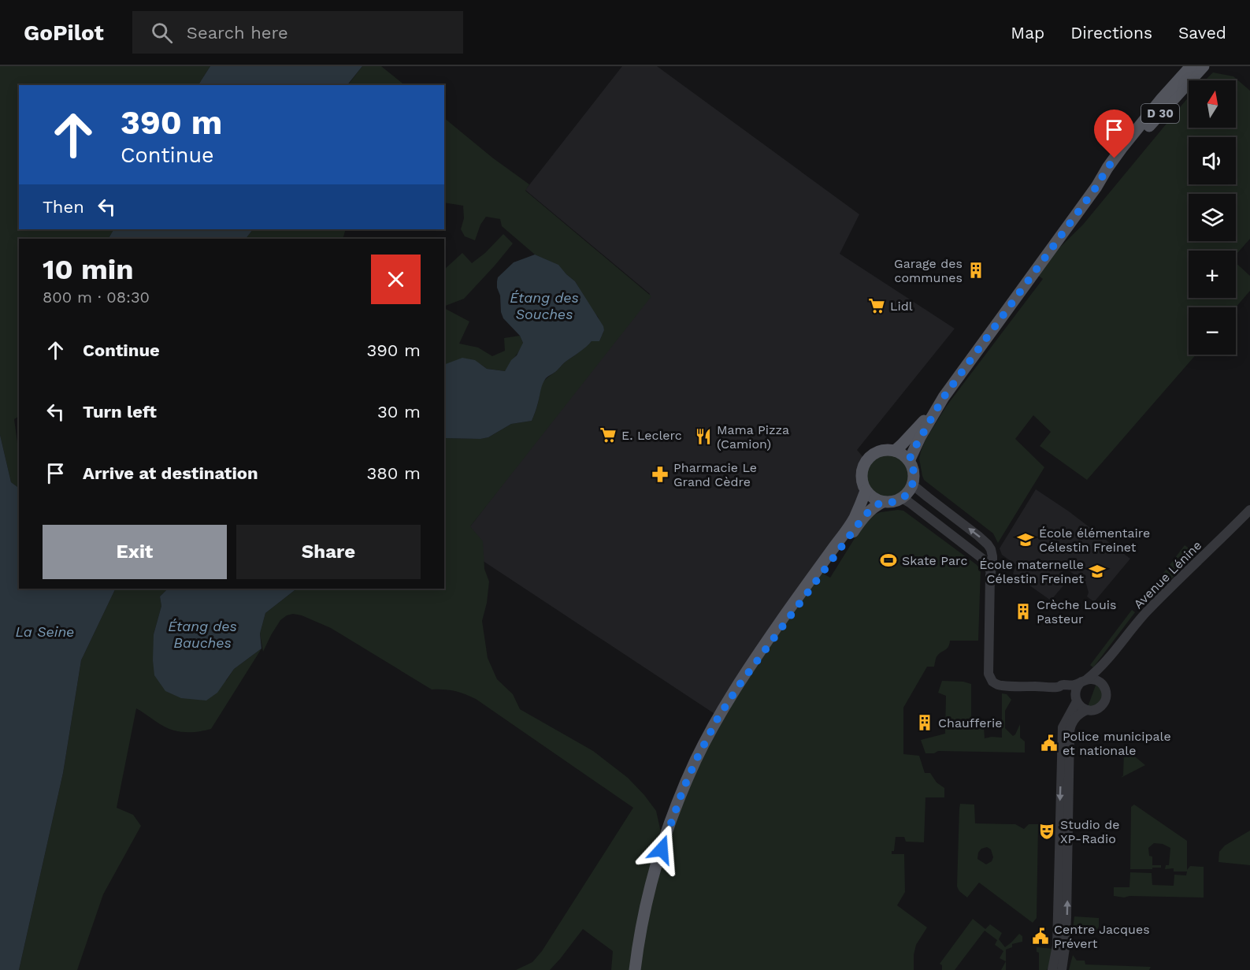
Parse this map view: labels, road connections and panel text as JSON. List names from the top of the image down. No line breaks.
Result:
{"streets":{"main road":["D 30"],"street":["Avenue Lénine"]},"water":["Étang des Souches","Étang des Bauches","La Seine"],"places":{"building":["Garage des communes","Crèche Louis Pasteur","Chaufferie"],"supermarket":["Lidl","E. Leclerc"],"restaurant":["Mama Pizza (Camion)"],"pharmacy":["Pharmacie Le Grand Cèdre"],"school or university":["École élémentaire Célestin Freinet","École maternelle Célestin Freinet"],"sports":["Skate Parc"],"public building":["Police municipale et nationale","Centre Jacques Prévert"],"theatre":["Studio de XP-Radio"]},"north":"top","page":{"header":"GoPilot","search":"Search here","nav":["Map","Directions","Saved"],"map_buttons":["+","−"],"turn":["390 m","Continue"],"then":"Then","heading":["10 min","800 m · 08:30"],"list":[{"name":"Continue","value":"390 m"},{"name":"Turn left","value":"30 m"},{"name":"Arrive at destination","value":"380 m"}],"buttons":["Exit","Share"]}}
